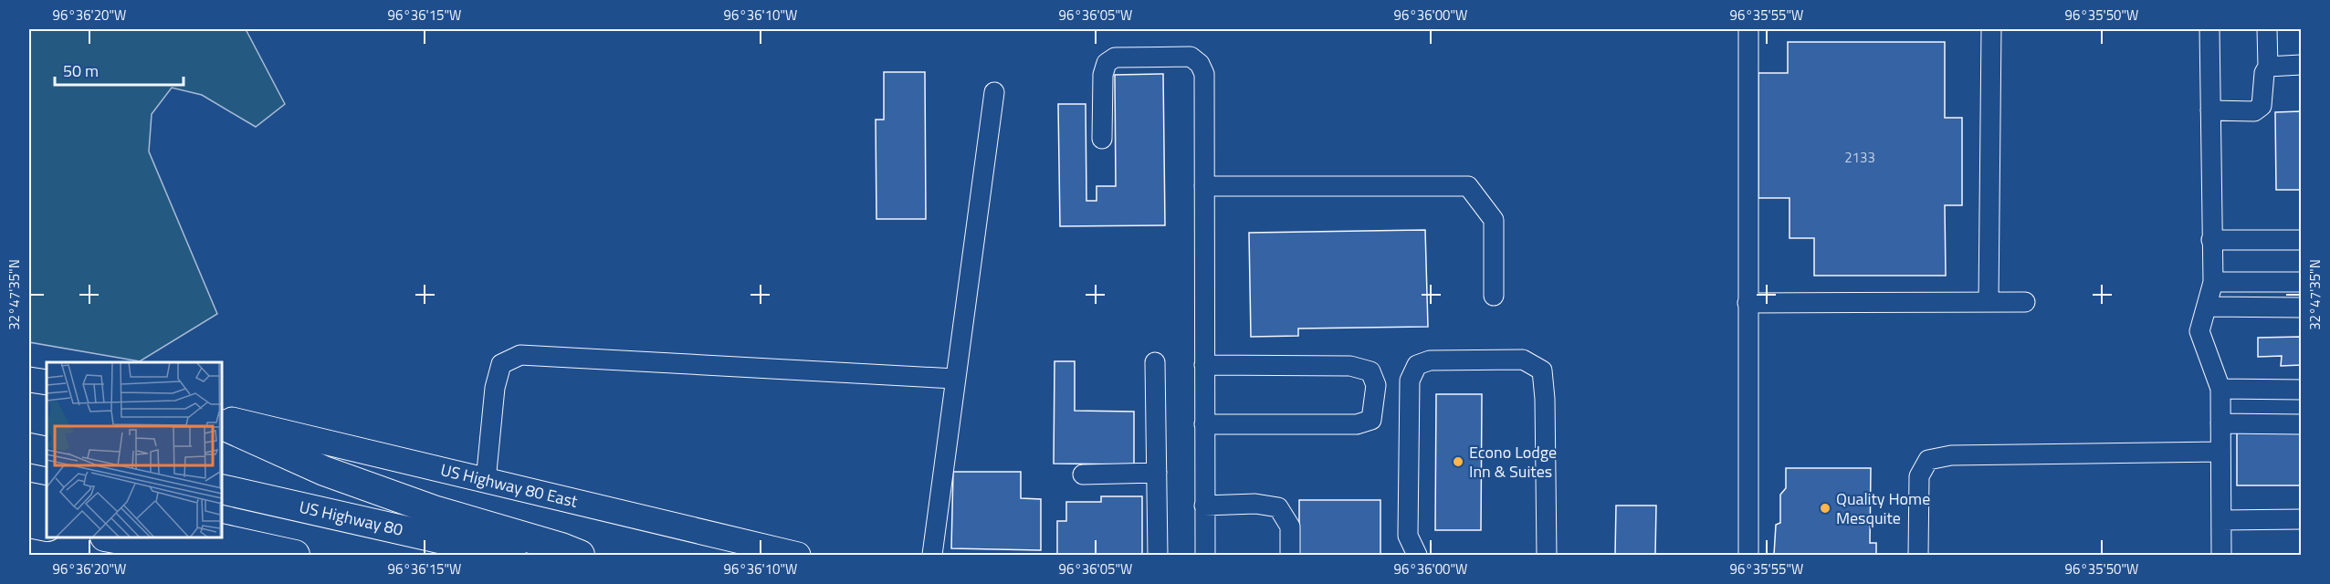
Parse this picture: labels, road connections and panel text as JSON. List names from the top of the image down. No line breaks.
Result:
{"streets":{"highway":["US Highway 80"],"main road":["US Highway 80 East"]},"places":["Econo Lodge Inn & Suites","Quality Home Mesquite"],"house_numbers":["2133"],"scale_bar":"50 m","coordinates":["96°36'20\"W","96°36'15\"W","96°36'10\"W","96°36'05\"W","96°36'00\"W","96°35'55\"W","96°35'50\"W","32°47'35\"N"]}
